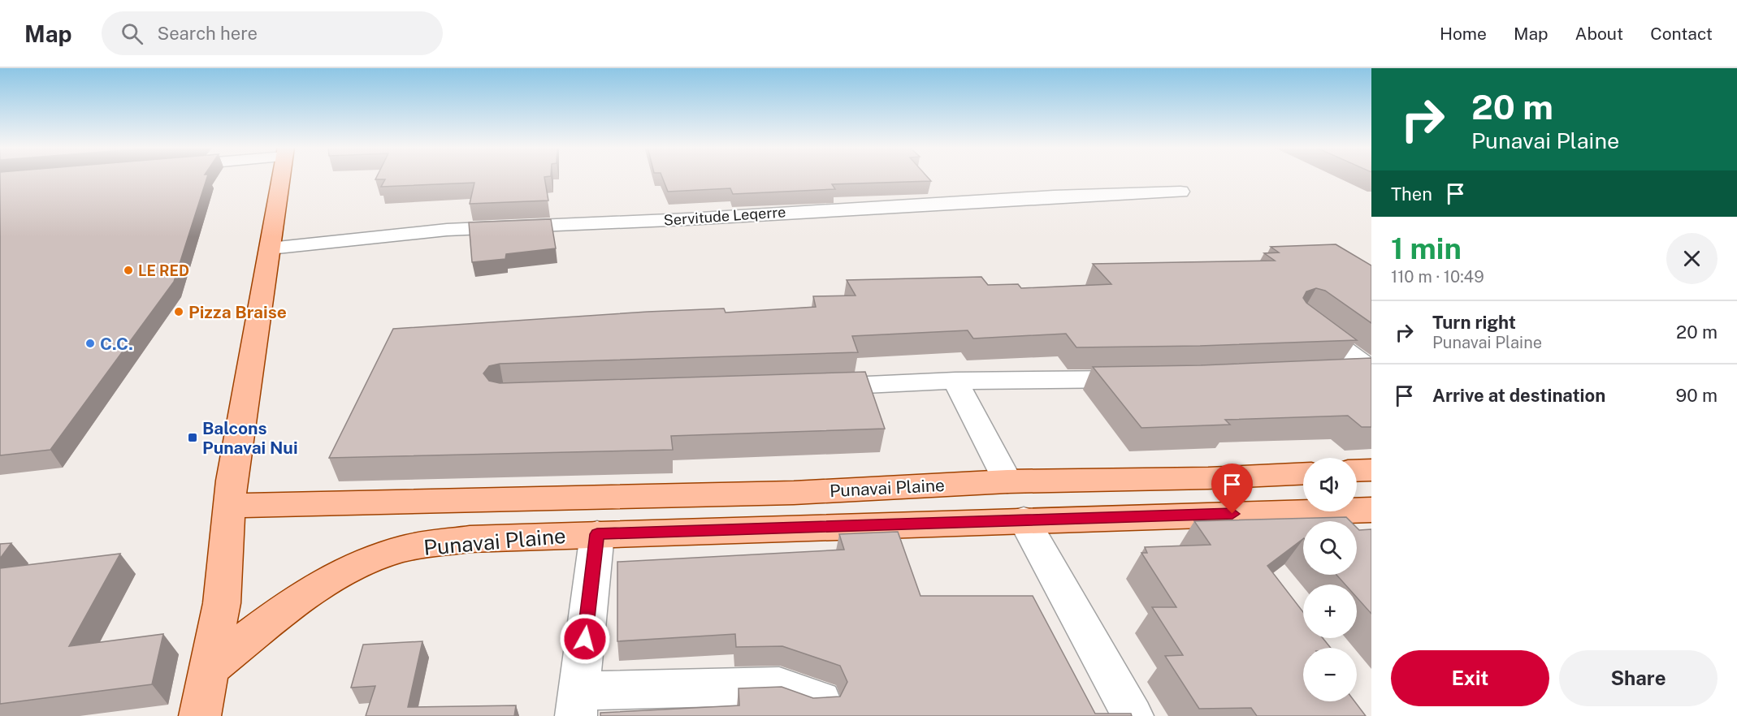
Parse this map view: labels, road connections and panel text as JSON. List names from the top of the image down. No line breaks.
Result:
{"streets":{"main road":["Punavai Plaine"],"street":["Servitude Leqerre"]},"places":{"other":["LE RED","Pizza Braise","C.C."],"transit":["Balcons Punavai Nui"]},"page":{"header":"Map","search":"Search here","nav":["Home","Map","About","Contact"],"turn":["20 m","Punavai Plaine"],"then":"Then","heading":["1 min","110 m · 10:49"],"list":[{"name":"Turn right","note":"Punavai Plaine","value":"20 m"},{"name":"Arrive at destination","value":"90 m"}],"map_buttons":["+","−"],"buttons":["Exit","Share"]}}
